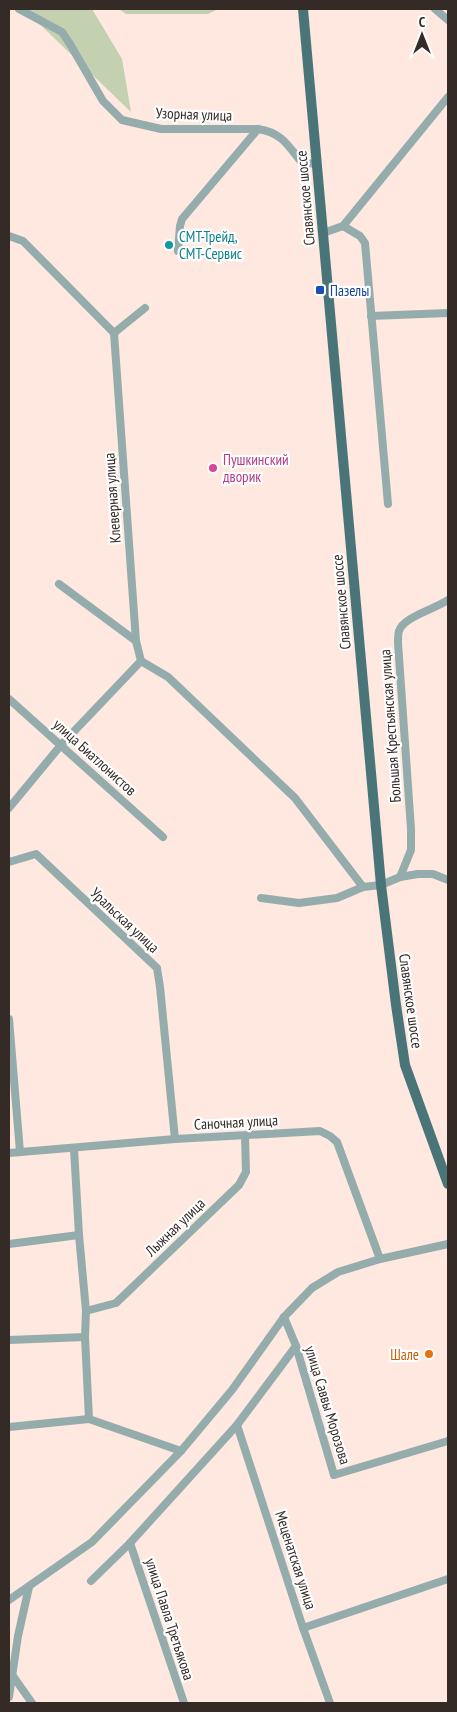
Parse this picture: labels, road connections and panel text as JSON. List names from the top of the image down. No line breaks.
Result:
{"streets":{"main road":["Славянское шоссе"],"street":["Узорная улица","Клеверная улица","Большая Крестьянская улица","улица Биатлонистов","Уральская улица","Саночная улица","Лыжная улица","улица Саввы Морозова","Меценатская улица","улица Павла Третьякова"]},"crossings":[["Узорная улица","Славянское шоссе"],["Уральская улица","Саночная улица"],["Саночная улица","Лыжная улица"]],"places":{"other":["СМТ-Трейд, СМТ-Сервис","Пушкинский дворик","Шале"],"transit":["Пазелы"]},"north":"top"}
